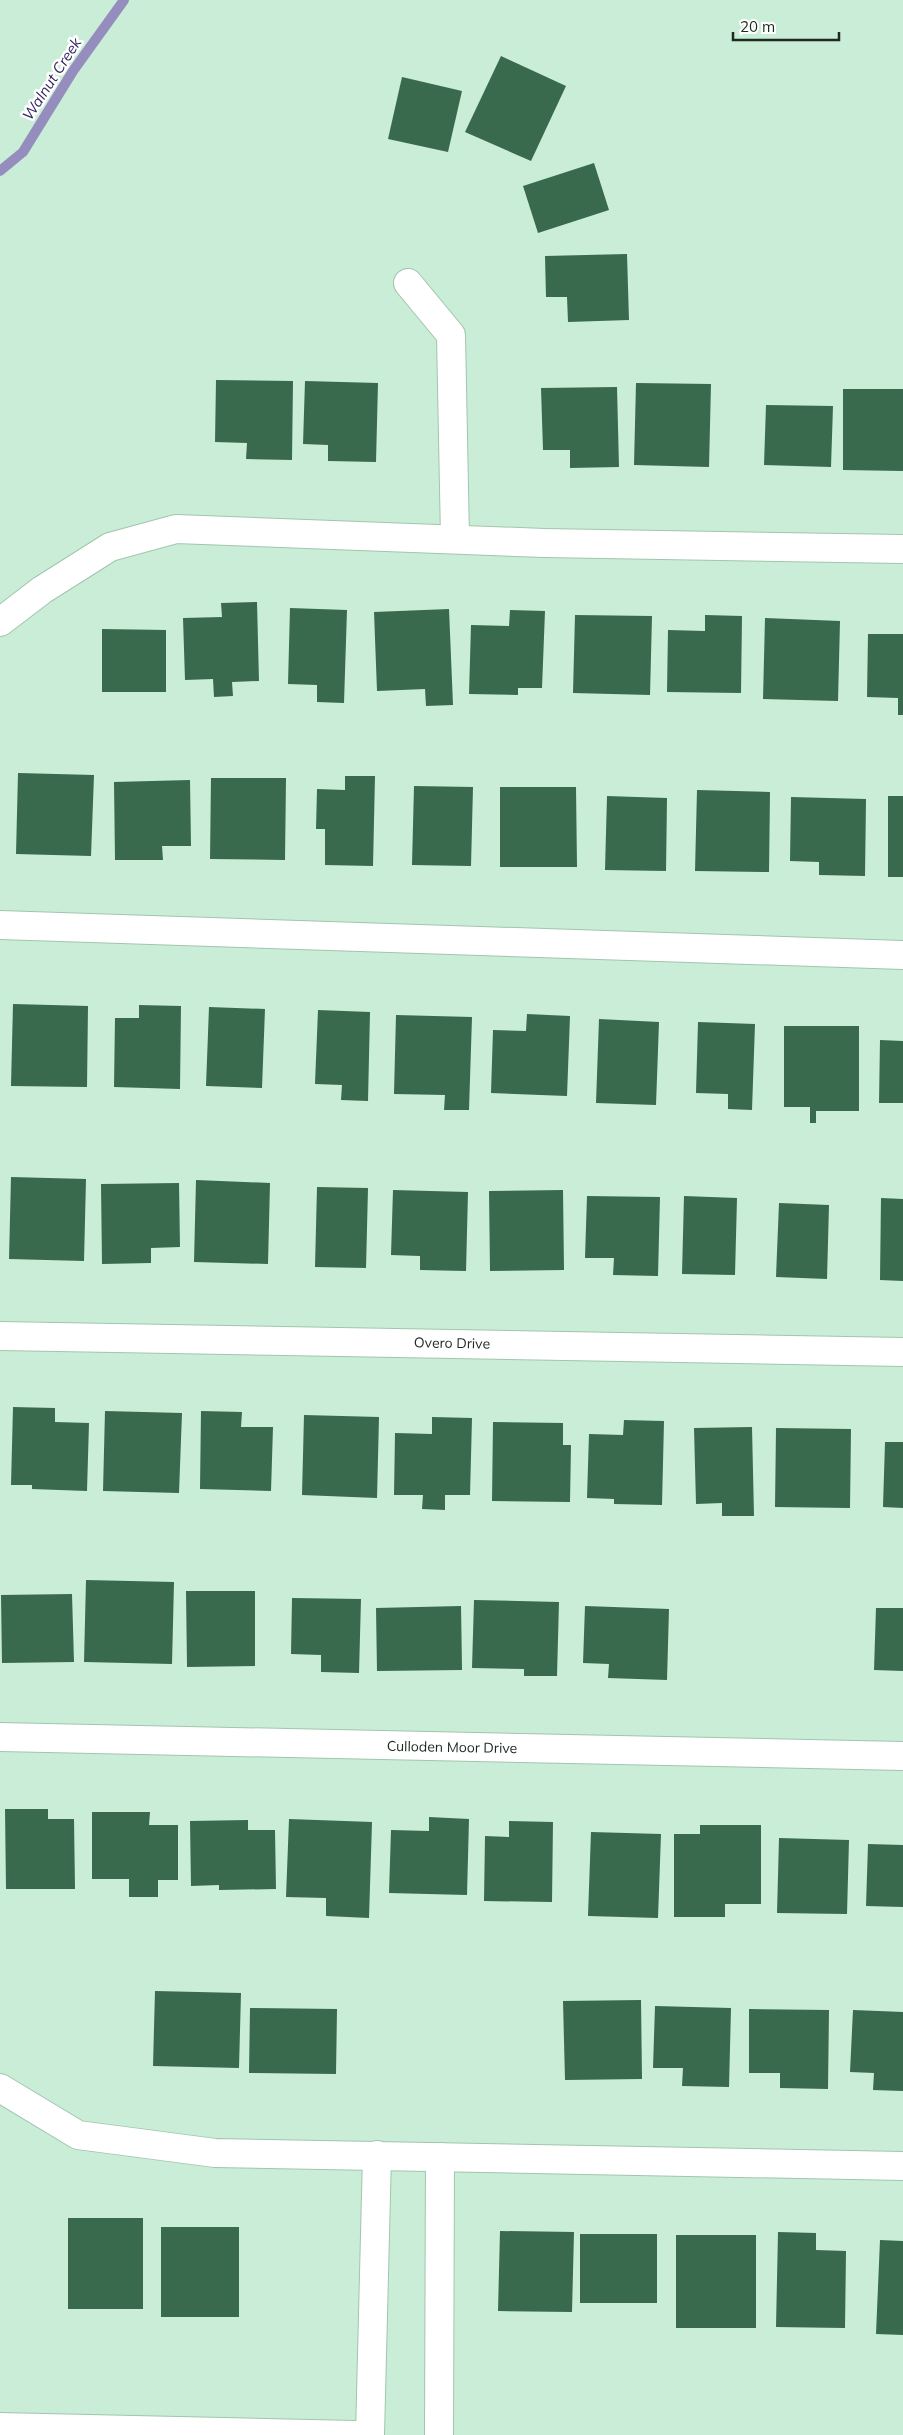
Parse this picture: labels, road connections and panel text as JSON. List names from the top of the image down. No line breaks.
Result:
{"streets":{"street":["Overo Drive","Culloden Moor Drive"]},"water":["Walnut Creek"],"scale_bar":"20 m"}
